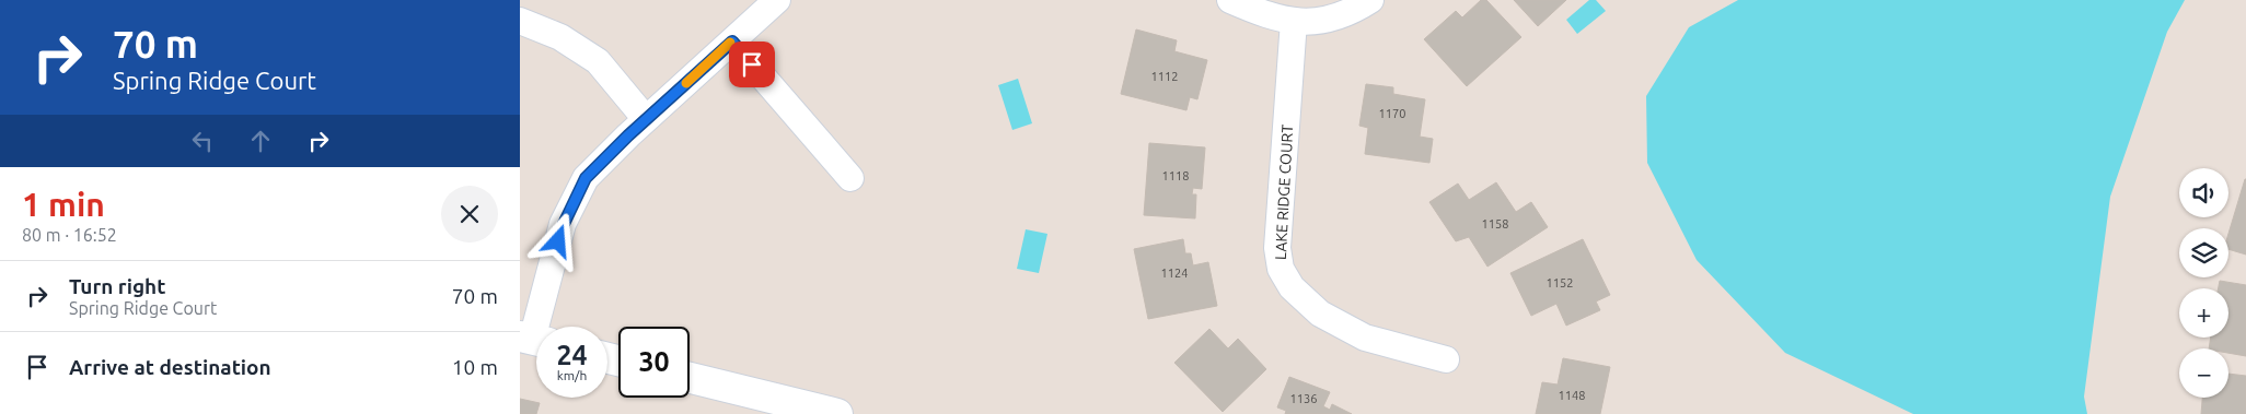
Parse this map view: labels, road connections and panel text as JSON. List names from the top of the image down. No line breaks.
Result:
{"streets":{"street":["LAKE RIDGE COURT"]},"house_numbers":["1112","1170","1118","1158","1124","1152","1148","1136"],"page":{"turn":["70 m","Spring Ridge Court"],"heading":["1 min","80 m · 16:52"],"map_buttons":["+","−"],"list":[{"name":"Turn right","note":"Spring Ridge Court","value":"70 m"},{"name":"Arrive at destination","value":"10 m"}],"speed":"24 km/h","limit":"30"}}
